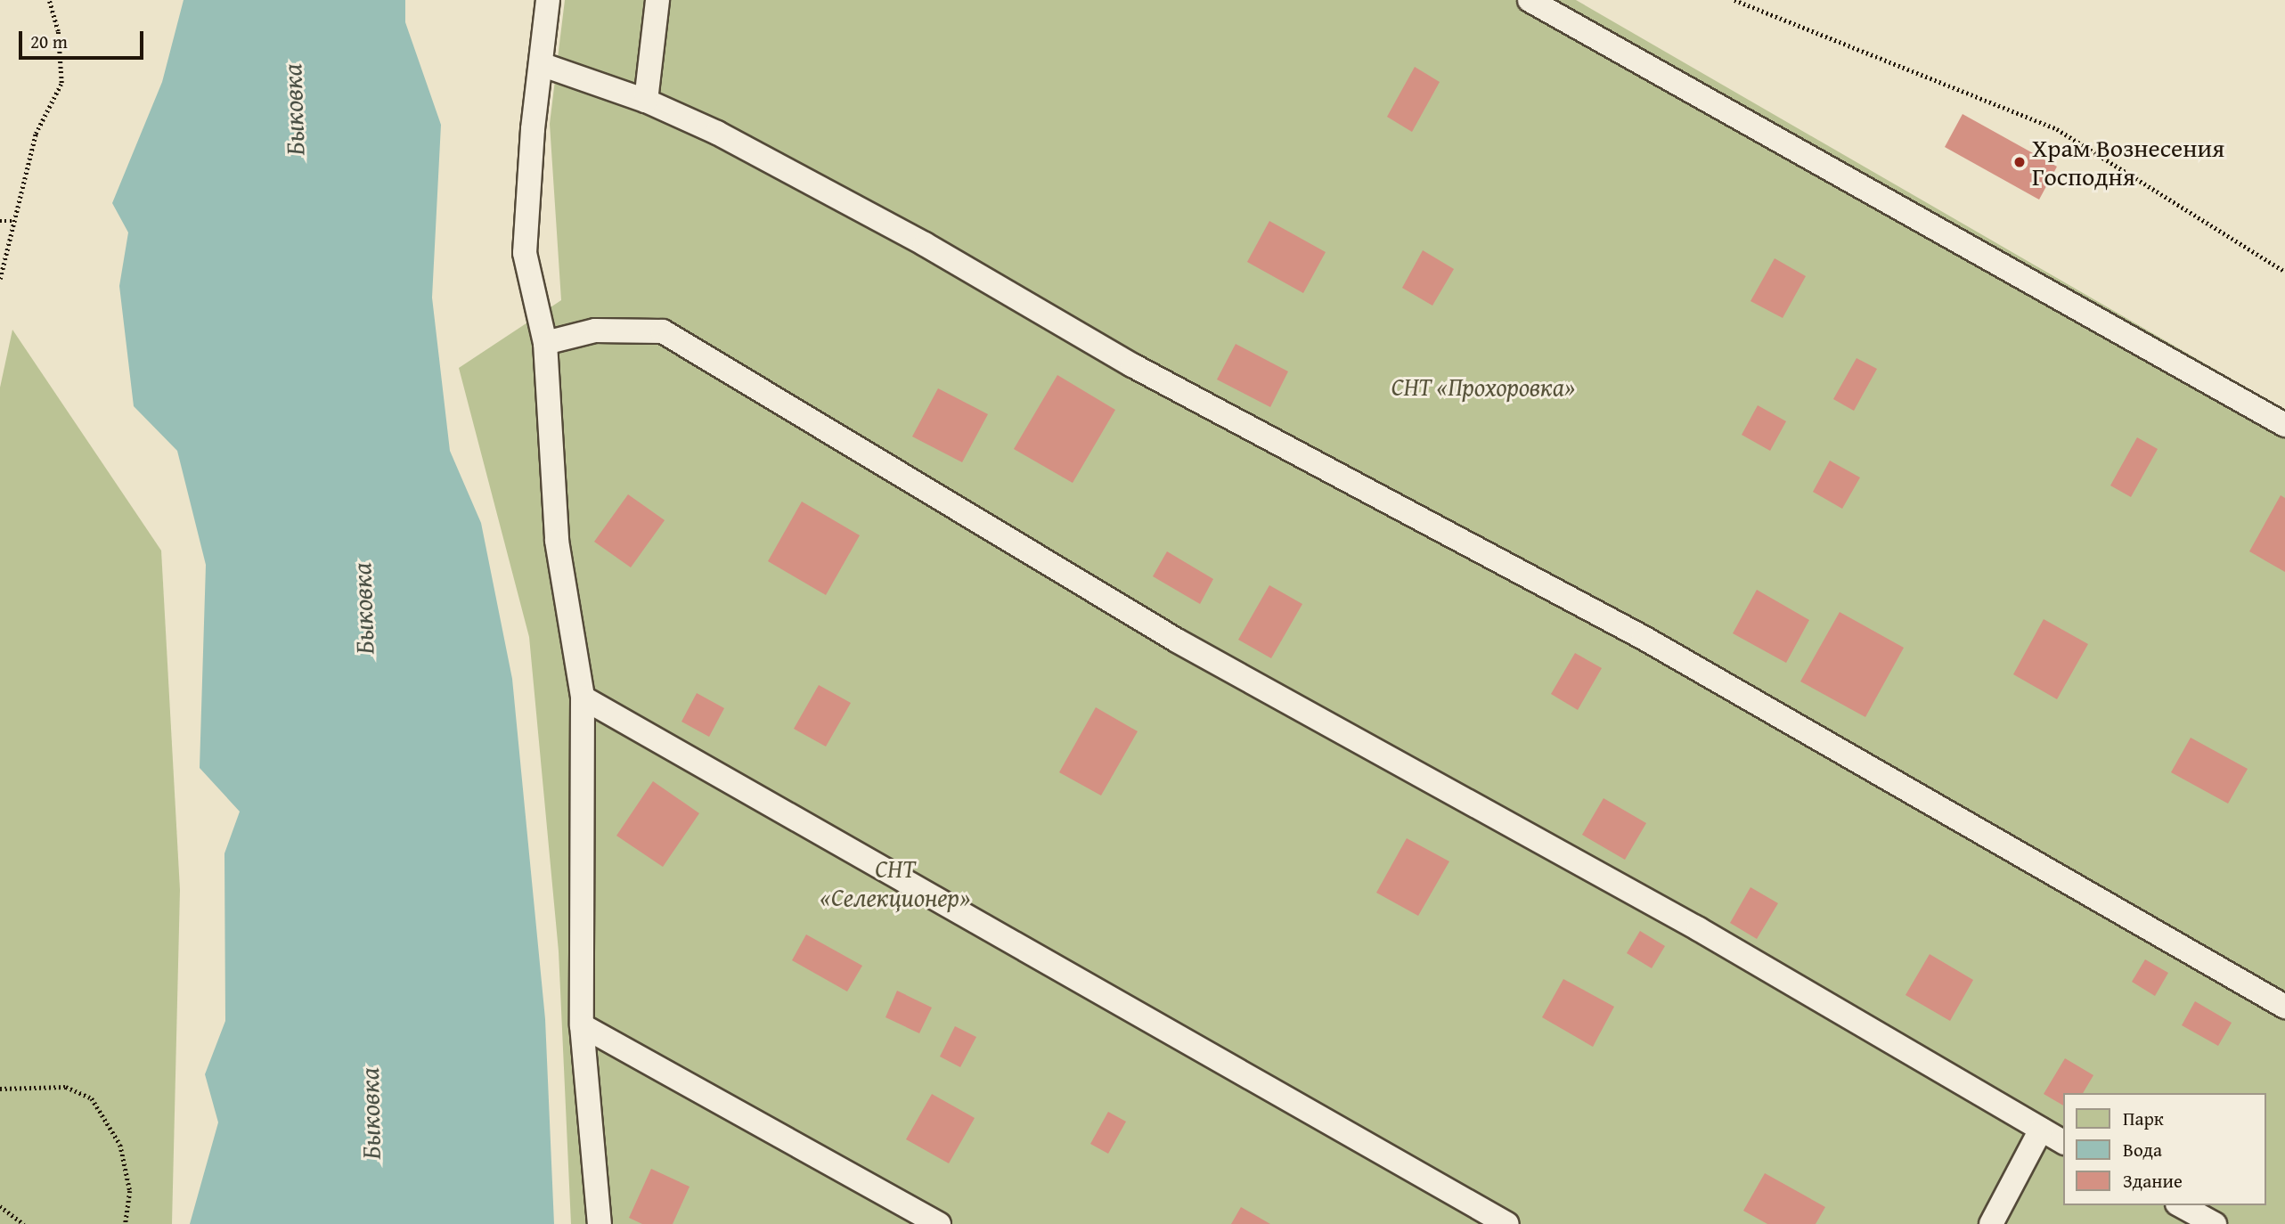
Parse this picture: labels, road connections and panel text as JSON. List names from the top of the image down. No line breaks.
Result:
{"water":["Быковка"],"parks":["СНТ «Прохоровка»","СНТ «Селекционер»"],"places":["Храм Вознесения Господня"],"legend":["Парк","Вода","Здание"],"scale_bar":"20 m"}
